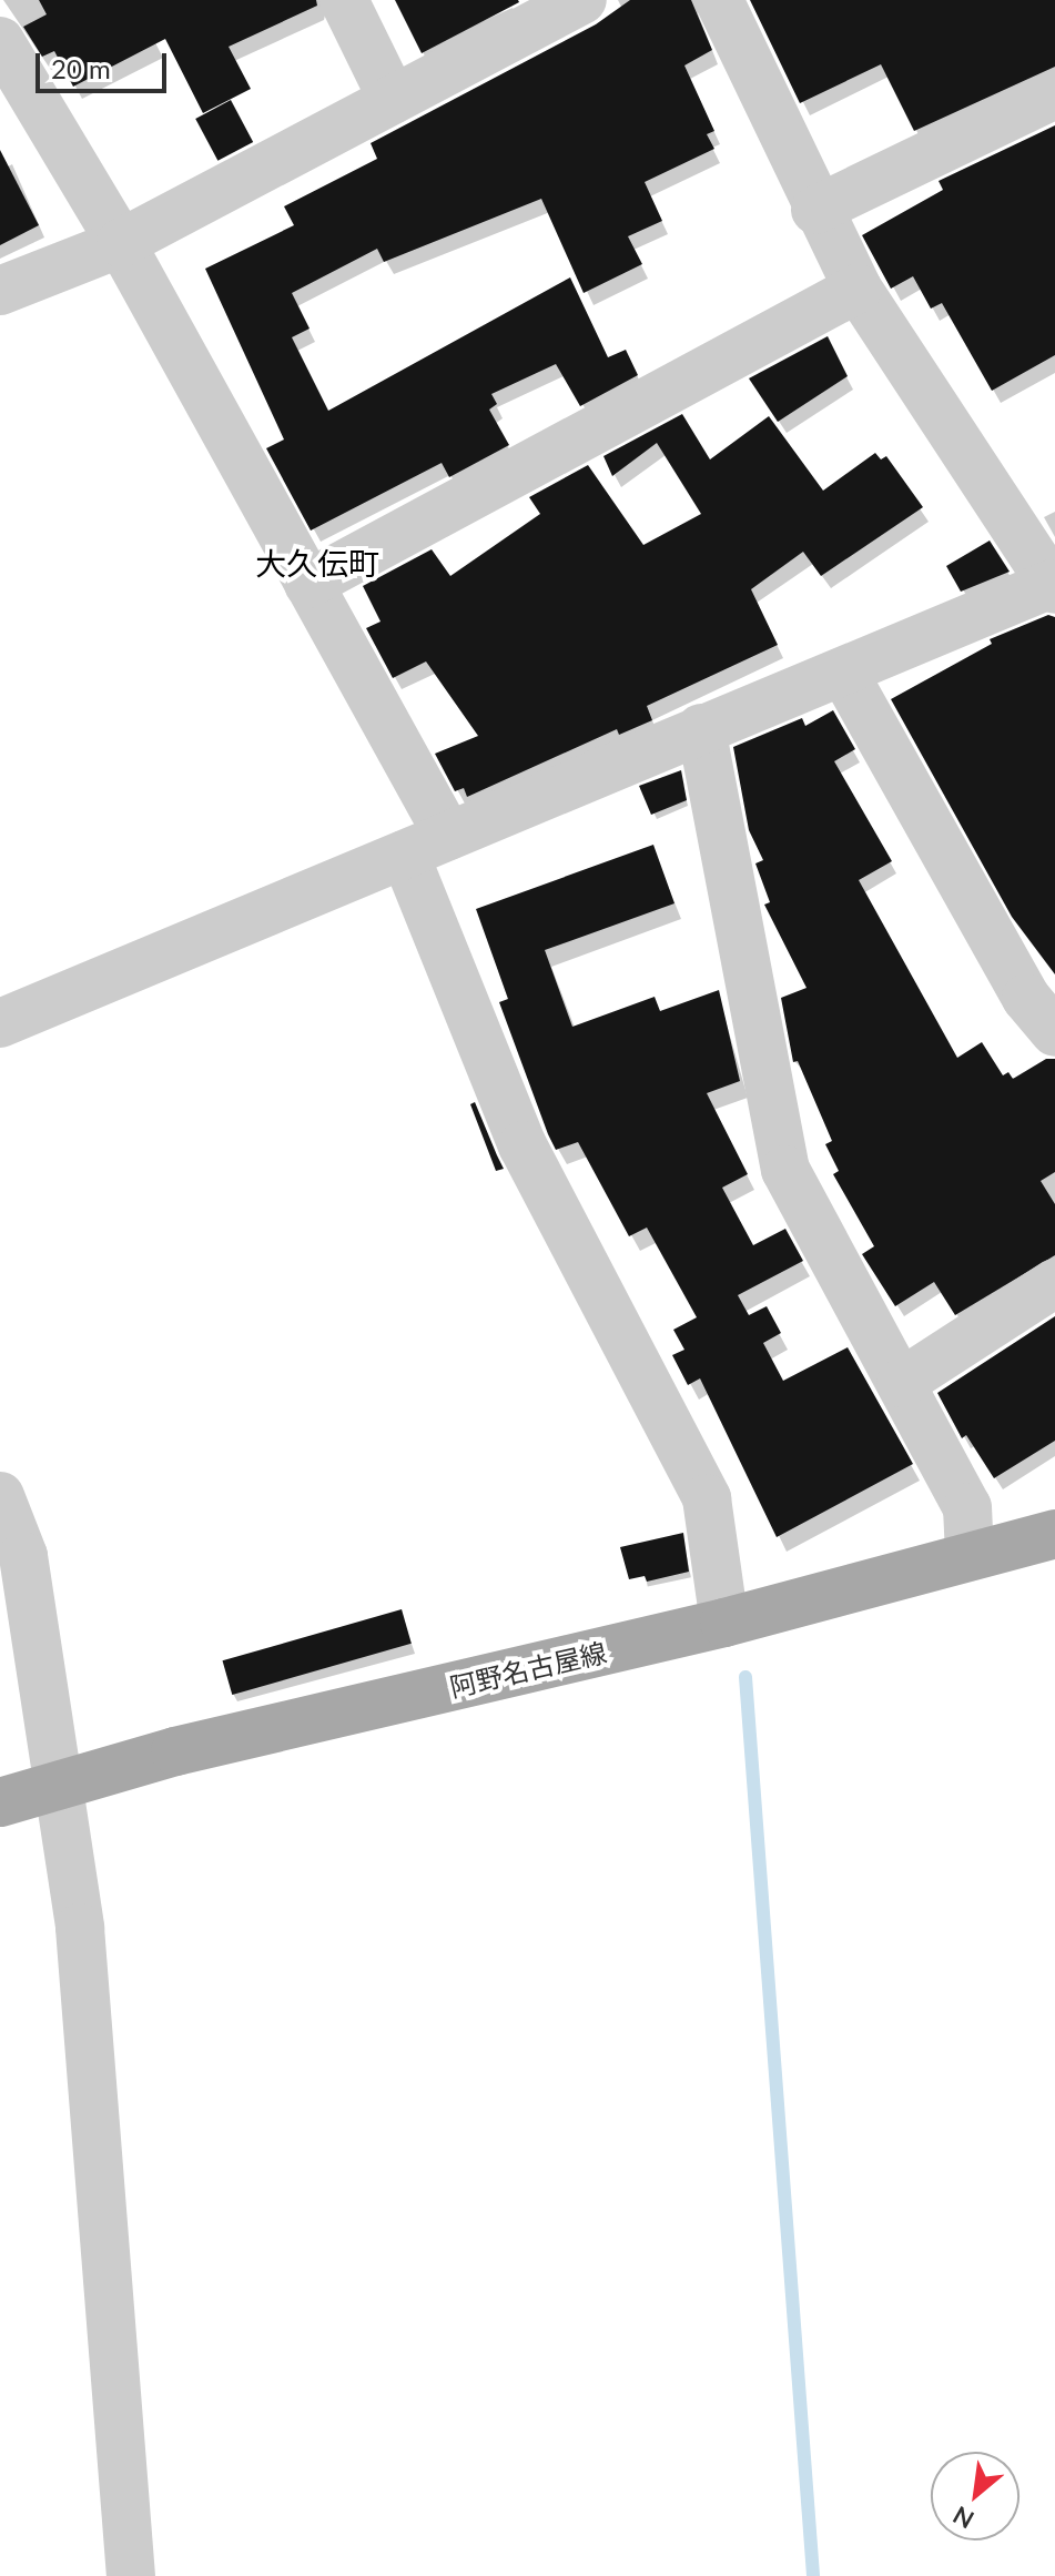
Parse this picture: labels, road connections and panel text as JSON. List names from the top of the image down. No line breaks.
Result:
{"streets":{"main road":["阿野名古屋線"]},"districts":["大久伝町"],"scale_bar":"20 m","north":"bottom left"}
